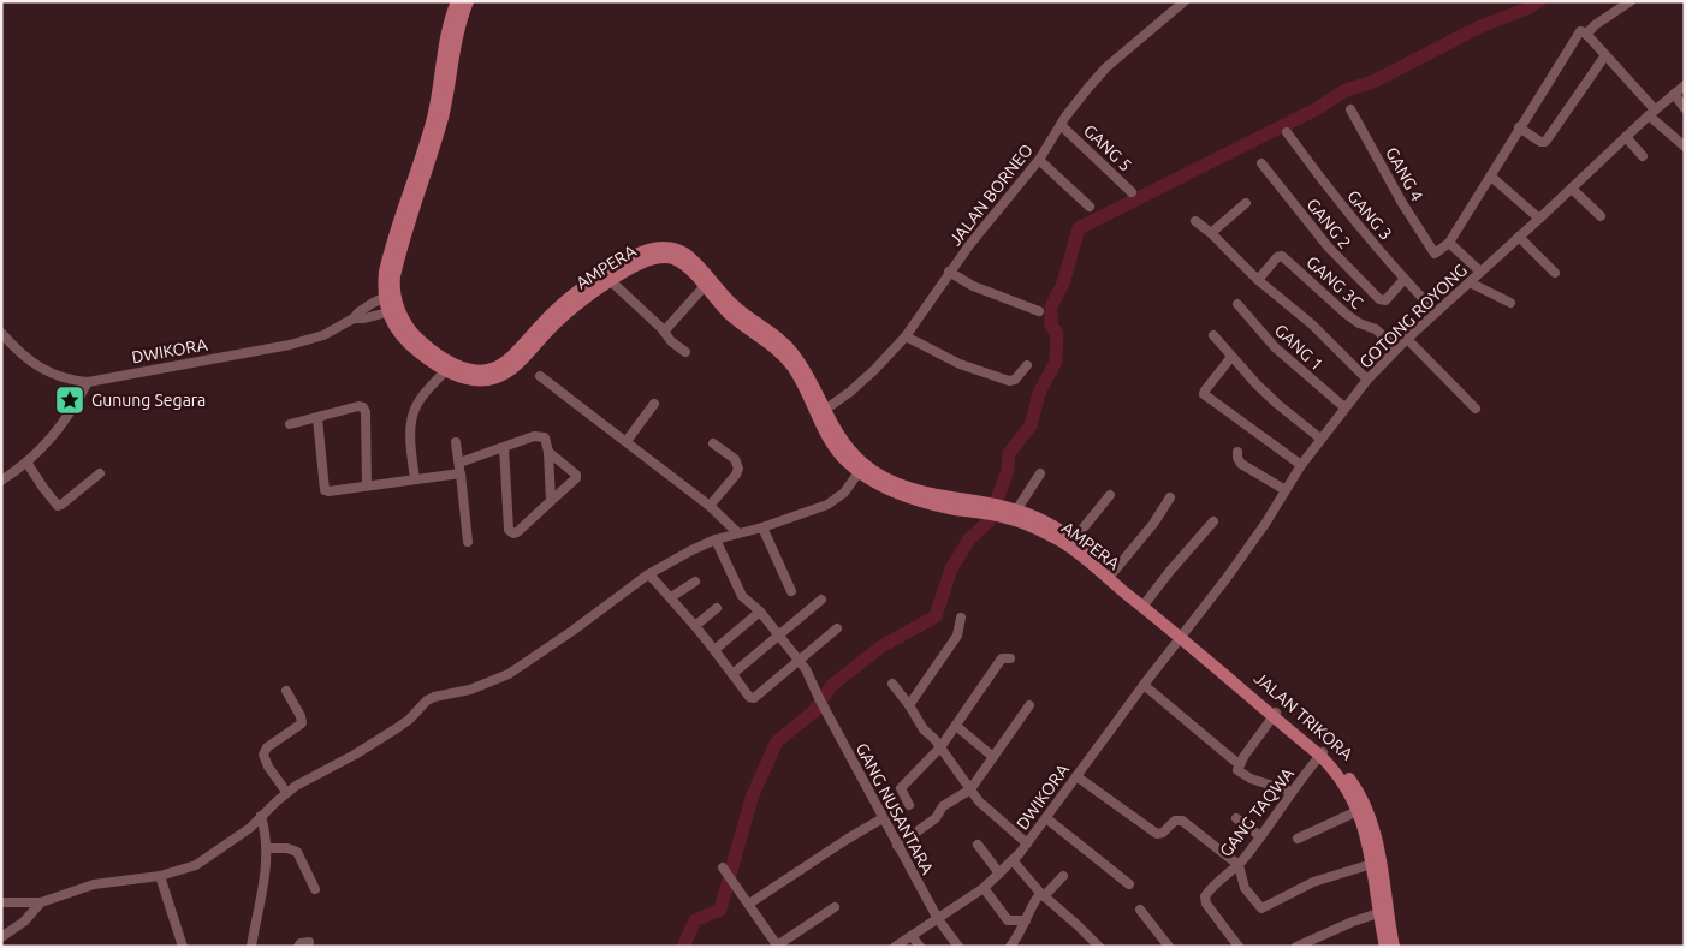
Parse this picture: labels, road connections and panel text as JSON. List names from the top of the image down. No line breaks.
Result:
{"streets":{"main road":["AMPERA","JALAN TRIKORA"],"street":["GANG 5","GANG 4","JALAN BORNEO","GANG 3","GANG 2","GANG 3C","GOTONG ROYONG","GANG 1","DWIKORA","GANG NUSANTARA","GANG TAQWA"]},"crossings":[["GANG 5","JALAN BORNEO"],["JALAN BORNEO","AMPERA"],["GANG 3","GANG 2"],["GANG 3","GOTONG ROYONG"],["AMPERA","GOTONG ROYONG"],["AMPERA","DWIKORA"],["AMPERA","JALAN TRIKORA"],["GANG 3C","GOTONG ROYONG"],["GOTONG ROYONG","GANG 1"],["GOTONG ROYONG","DWIKORA"],["GOTONG ROYONG","JALAN TRIKORA"],["DWIKORA","JALAN TRIKORA"],["DWIKORA","GANG NUSANTARA"],["JALAN TRIKORA","GANG TAQWA"]],"places":{"place":["Gunung Segara"]}}
